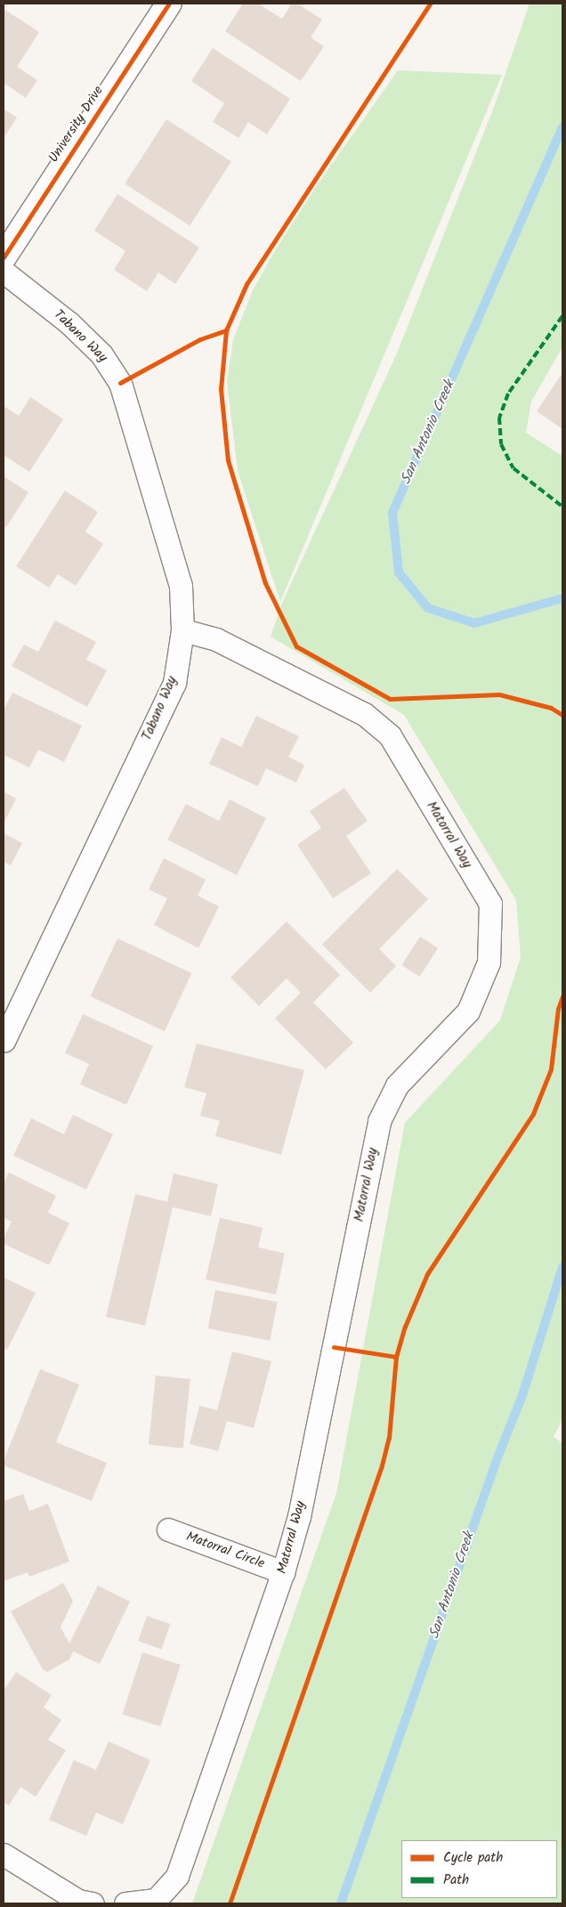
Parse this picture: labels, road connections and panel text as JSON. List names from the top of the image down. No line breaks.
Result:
{"streets":{"street":["University Drive","Tabano Way","Matorral Way","Matorral Circle"]},"crossings":[["Tabano Way","Matorral Way"],["Matorral Way","Matorral Circle"]],"water":["San Antonio Creek"],"legend":["Cycle path","Path"]}
